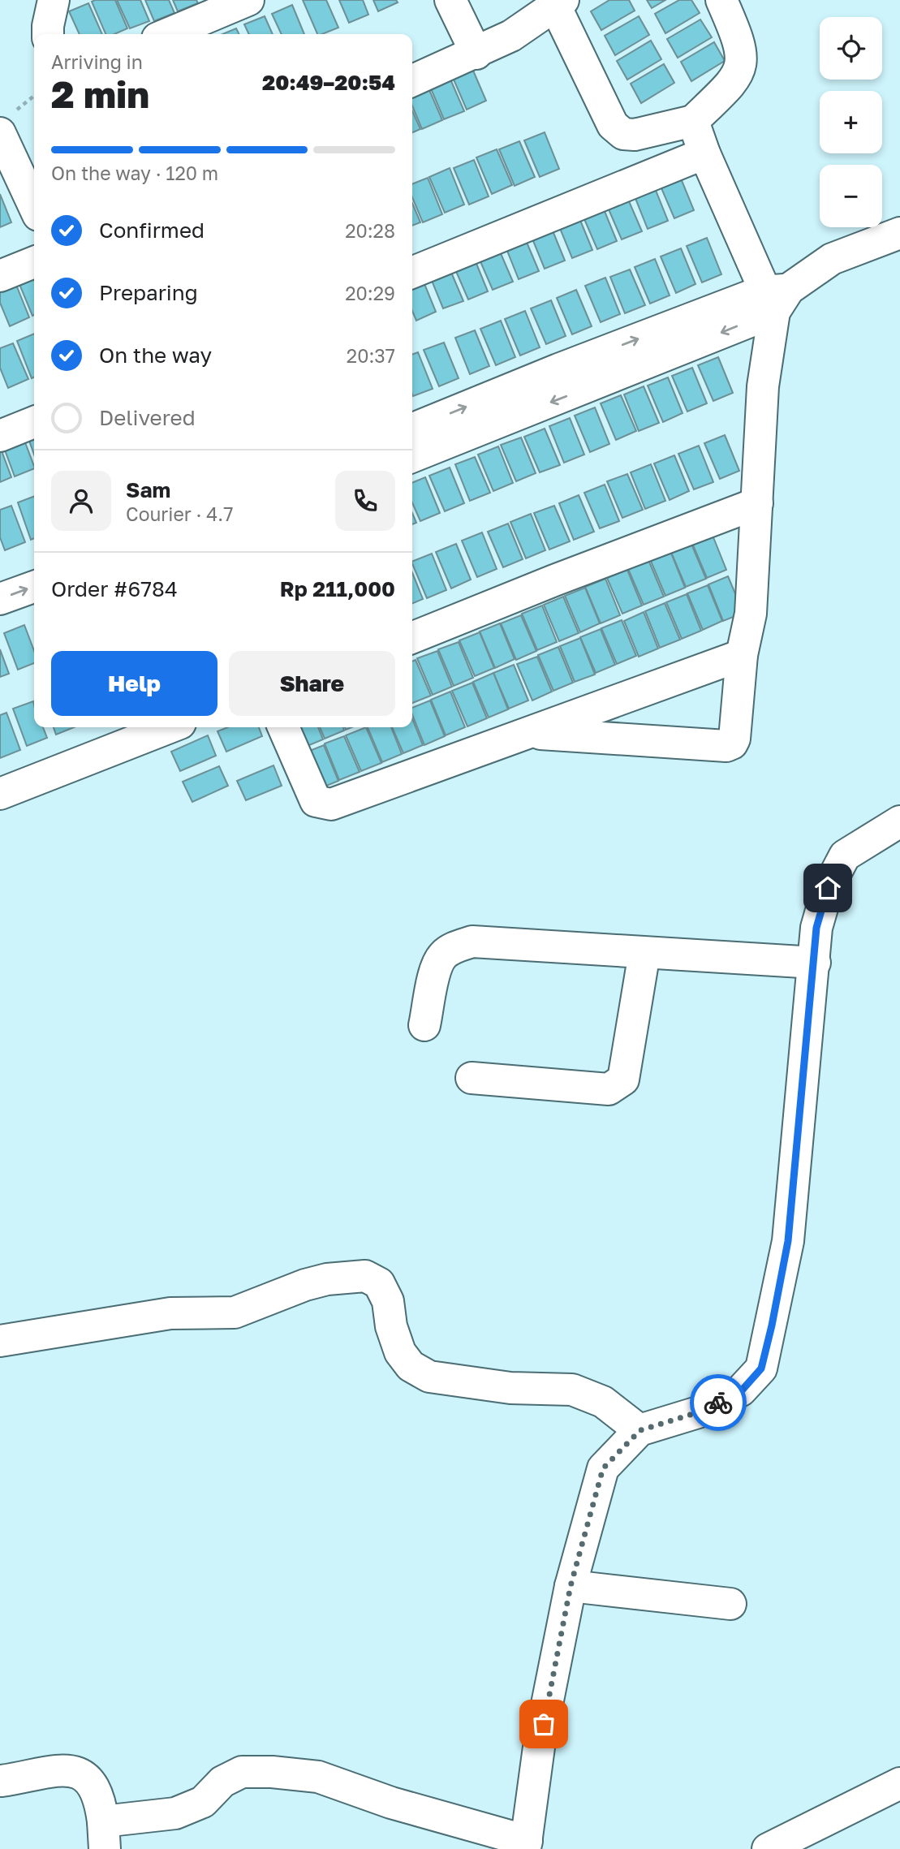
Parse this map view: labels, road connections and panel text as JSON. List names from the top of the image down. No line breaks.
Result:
{"page":{"map_buttons":["+","−"],"heading":["2 min","Arriving in","20:49–20:54"],"panel":["Sam","Courier · 4.7","Order #6784","Rp 211,000"],"bar":"On the way · 120 m","list":[["Confirmed","20:28"],["Preparing","20:29"],["On the way","20:37"],"Delivered"],"buttons":["Help","Share"]}}
